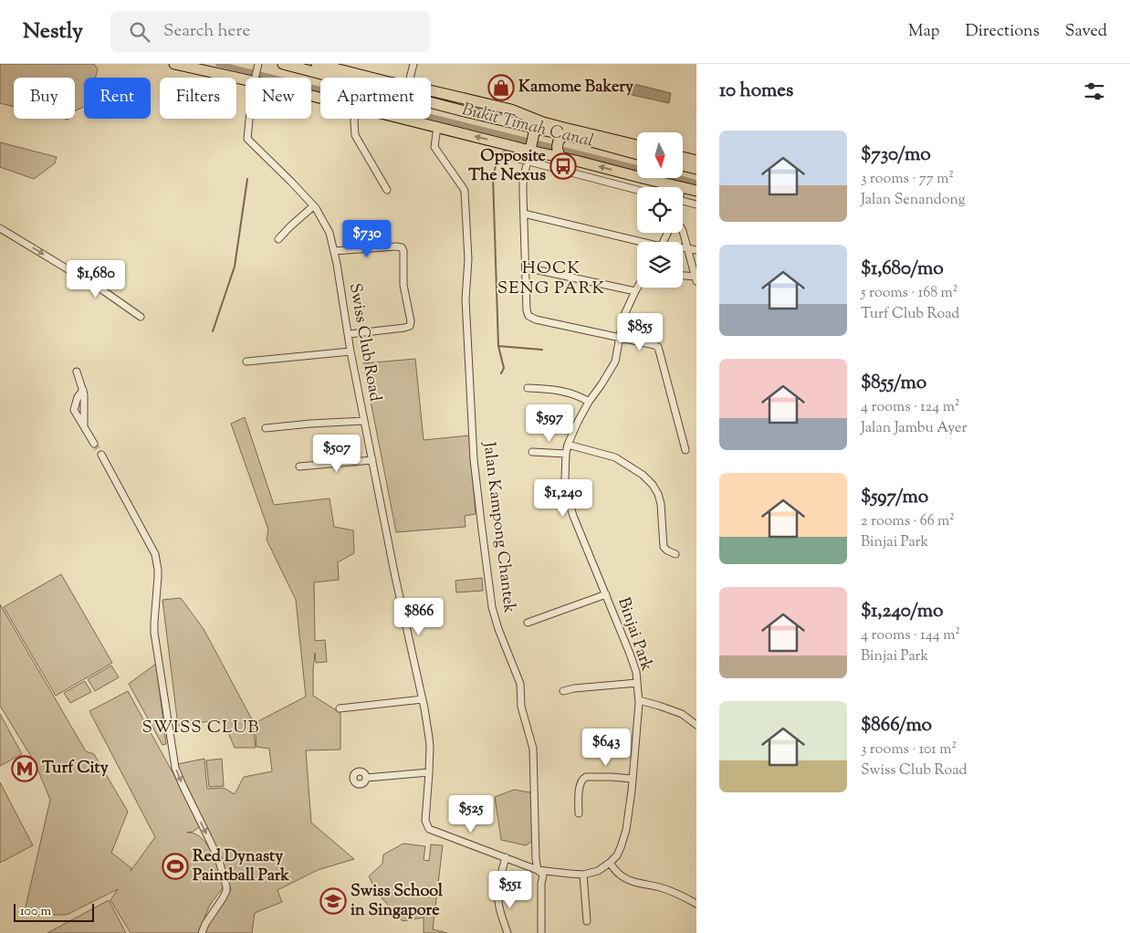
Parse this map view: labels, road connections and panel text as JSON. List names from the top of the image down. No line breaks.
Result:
{"streets":{"street":["Swiss Club Road","Jalan Kampong Chantek","Binjai Park"]},"districts":["HOCK SENG PARK","SWISS CLUB"],"water":["Bukit Timah Canal"],"places":{"shop":["Kamome Bakery"],"bus stop":["Opposite The Nexus"],"metro station":["Turf City"],"sports":["Red Dynasty Paintball Park"],"school or university":["Swiss School in Singapore"]},"scale_bar":"100 m","north":"bottom","page":{"header":"Nestly","search":"Search here","nav":["Map","Directions","Saved"],"heading":"10 homes","chip":["Buy","Rent","Filters","New","Apartment"],"list":[{"name":"$730/mo","note":"3 rooms · 77 m² · Jalan Senandong"},{"name":"$1,680/mo","note":"5 rooms · 168 m² · Turf Club Road"},{"name":"$855/mo","note":"4 rooms · 124 m² · Jalan Jambu Ayer"},{"name":"$597/mo","note":"2 rooms · 66 m² · Binjai Park"},{"name":"$1,240/mo","note":"4 rooms · 144 m² · Binjai Park"},{"name":"$866/mo","note":"3 rooms · 101 m² · Swiss Club Road"}],"price":["$730","$1,680","$855","$597","$507","$1,240","$866","$643","$525","$551"],"scale":"100 m"}}
